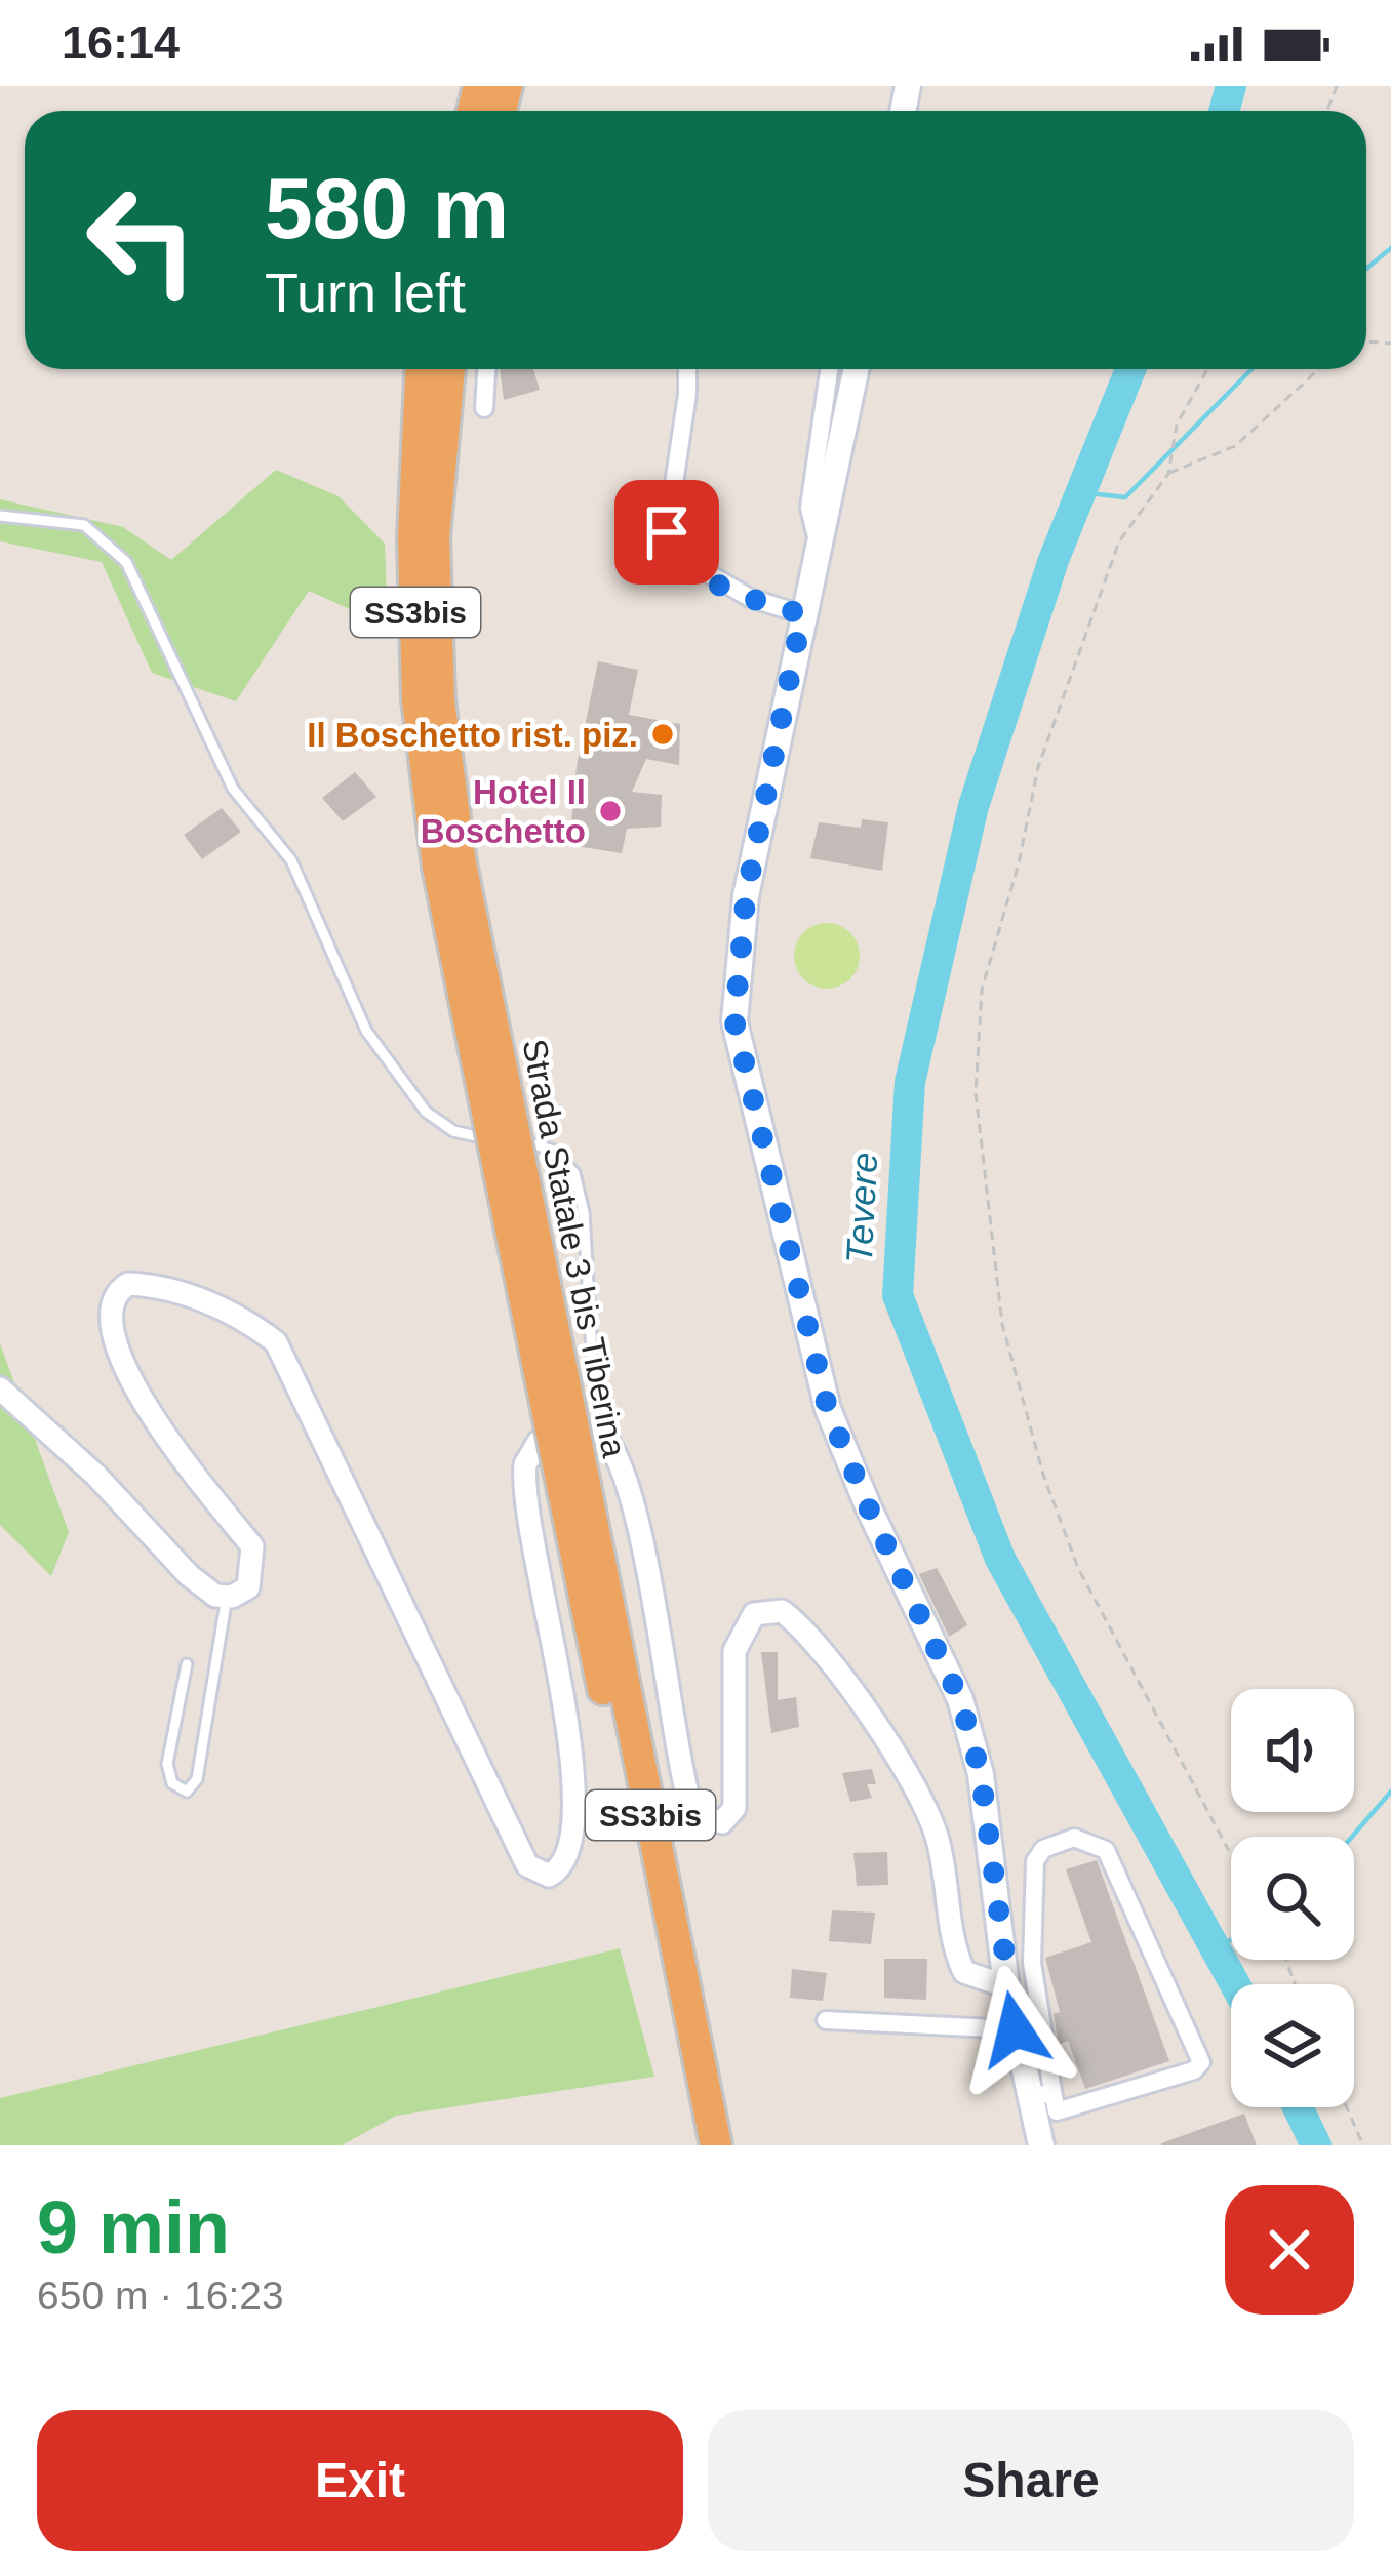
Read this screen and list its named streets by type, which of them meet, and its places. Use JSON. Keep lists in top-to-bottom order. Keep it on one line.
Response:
{"streets":{"highway":["SS3bis","Strada Statale 3 bis Tiberina"]},"water":["Tevere"],"places":["Il Boschetto rist. piz.","Hotel Il Boschetto"],"page":{"status":"16:14","turn":["580 m","Turn left"],"heading":["9 min","650 m · 16:23"],"buttons":["Exit","Share"]}}
